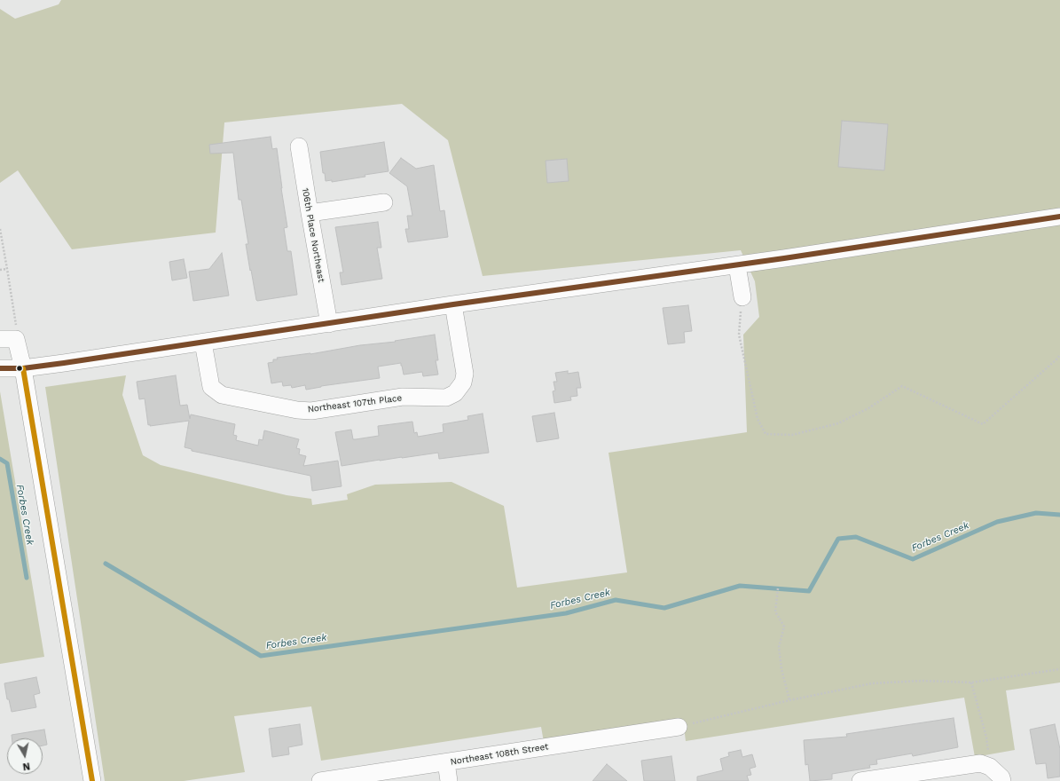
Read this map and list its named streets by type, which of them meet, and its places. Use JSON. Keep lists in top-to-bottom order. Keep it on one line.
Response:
{"streets":{"street":["106th Place Northeast","Northeast 107th Place","Northeast 108th Street"]},"water":["Forbes Creek"],"north":"bottom"}
